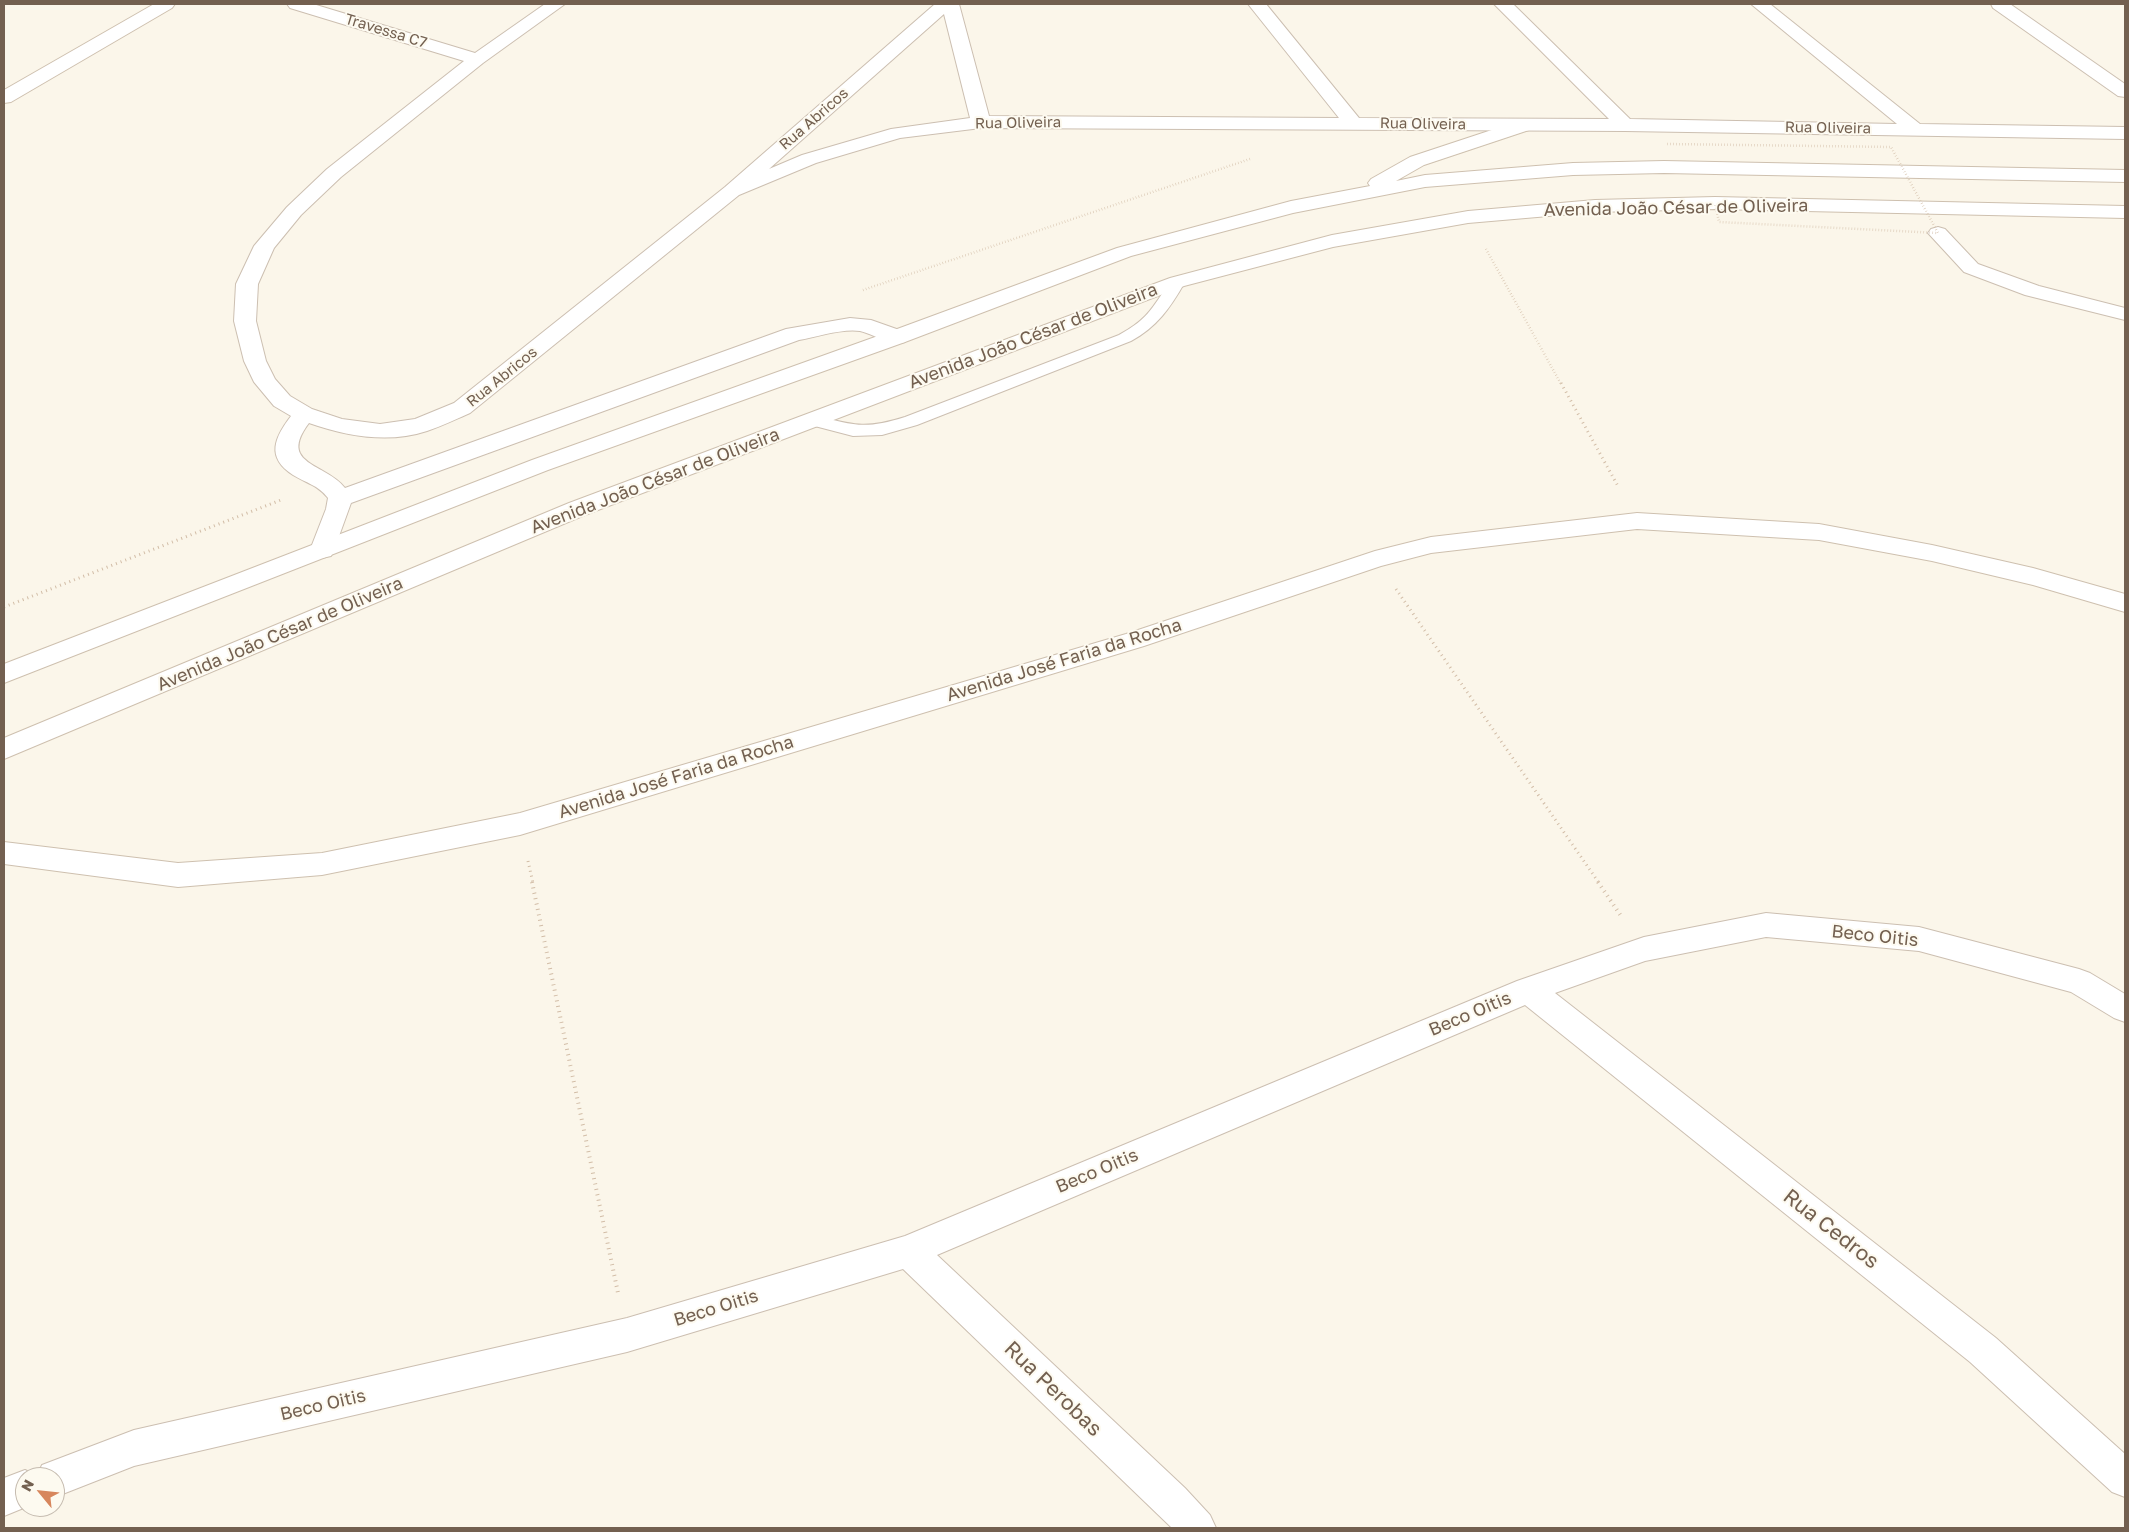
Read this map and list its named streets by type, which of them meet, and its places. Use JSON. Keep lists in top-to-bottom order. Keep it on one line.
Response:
{"streets":{"street":["Travessa C7","Rua Abricos","Rua Oliveira","Avenida João César de Oliveira","Avenida José Faria da Rocha","Beco Oitis","Rua Cedros","Rua Perobas"]},"crossings":[["Travessa C7","Rua Abricos"],["Rua Abricos","Rua Oliveira"],["Beco Oitis","Rua Cedros"],["Beco Oitis","Rua Perobas"]],"north":"top left"}
